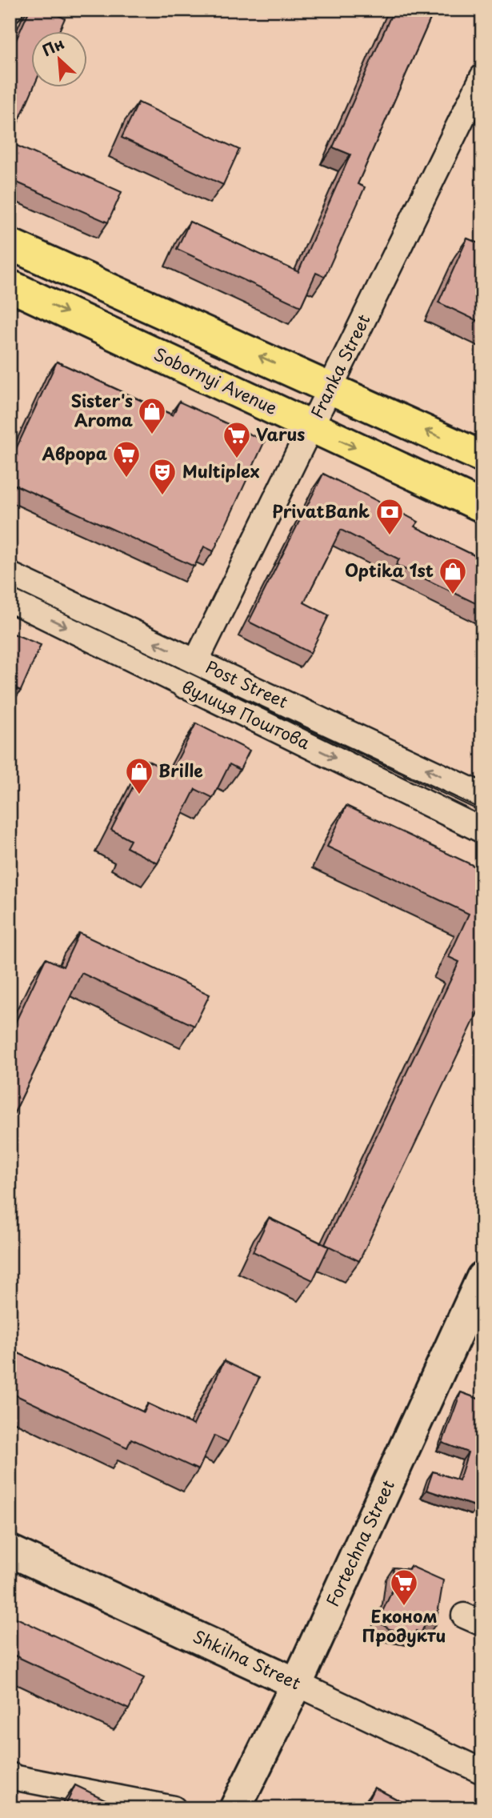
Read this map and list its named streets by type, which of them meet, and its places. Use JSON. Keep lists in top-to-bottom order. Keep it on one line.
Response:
{"streets":{"main road":["Sobornyi Avenue","Fortechna Street","Shkilna Street"],"street":["Franka Street","Post Street","вулиця Поштова"]},"crossings":[["Franka Street","Sobornyi Avenue"],["Franka Street","Post Street"],["Franka Street","вулиця Поштова"],["Fortechna Street","Shkilna Street"]],"one_way":["Post Street","вулиця Поштова"],"places":{"shop":["Sister's Aroma","Оptika 1st","Brille"],"supermarket":["Varus","Аврора","Економ Продукти"],"theatre":["Multiplex"],"bank":["PrivatBank"]},"north":"top left"}
